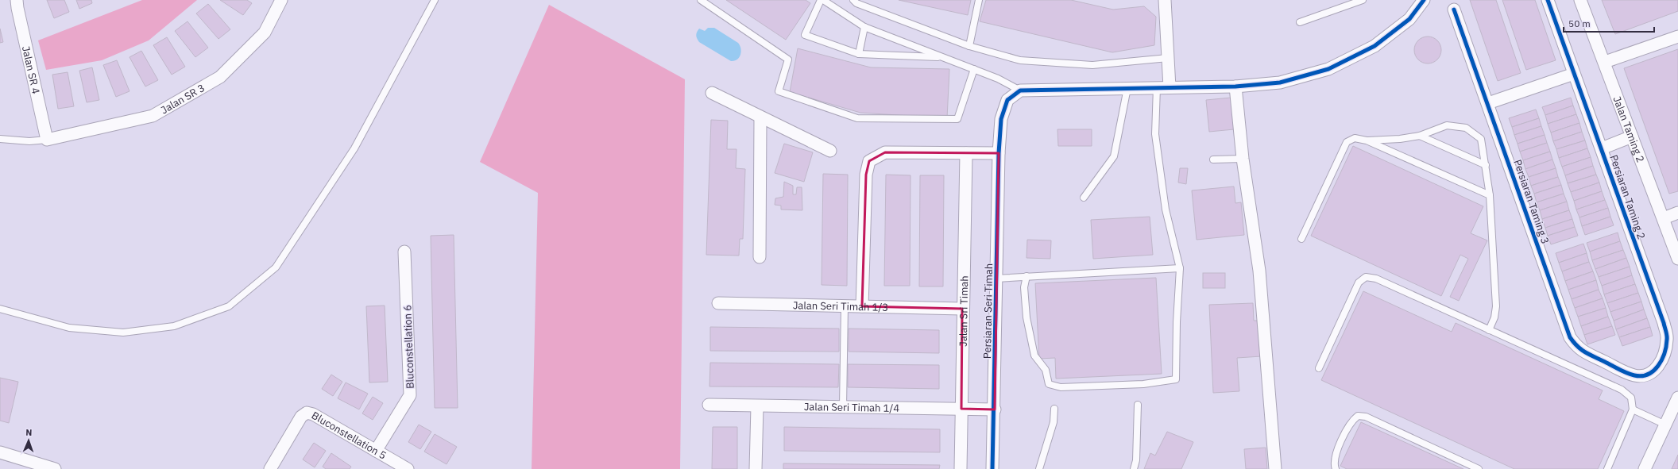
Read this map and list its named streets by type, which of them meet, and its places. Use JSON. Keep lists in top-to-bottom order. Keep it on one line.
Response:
{"streets":{"street":["Jalan SR 4","Jalan SR 3","Jalan Taming 2","Persiaran Taming 2","Persiaran Taming 3","Jalan Seri Timah 1/3","Jalan Sri Timah","Persiaran Seri Timah","Bluconstellation 6","Jalan Seri Timah 1/4","Bluconstellation 5"]},"crossings":[["Jalan SR 4","Jalan SR 3"],["Persiaran Taming 2","Persiaran Taming 3"],["Jalan Seri Timah 1/3","Jalan Sri Timah"],["Jalan Sri Timah","Jalan Seri Timah 1/4"],["Persiaran Seri Timah","Jalan Seri Timah 1/4"],["Bluconstellation 6","Bluconstellation 5"]],"scale_bar":"50 m","north":"top"}
